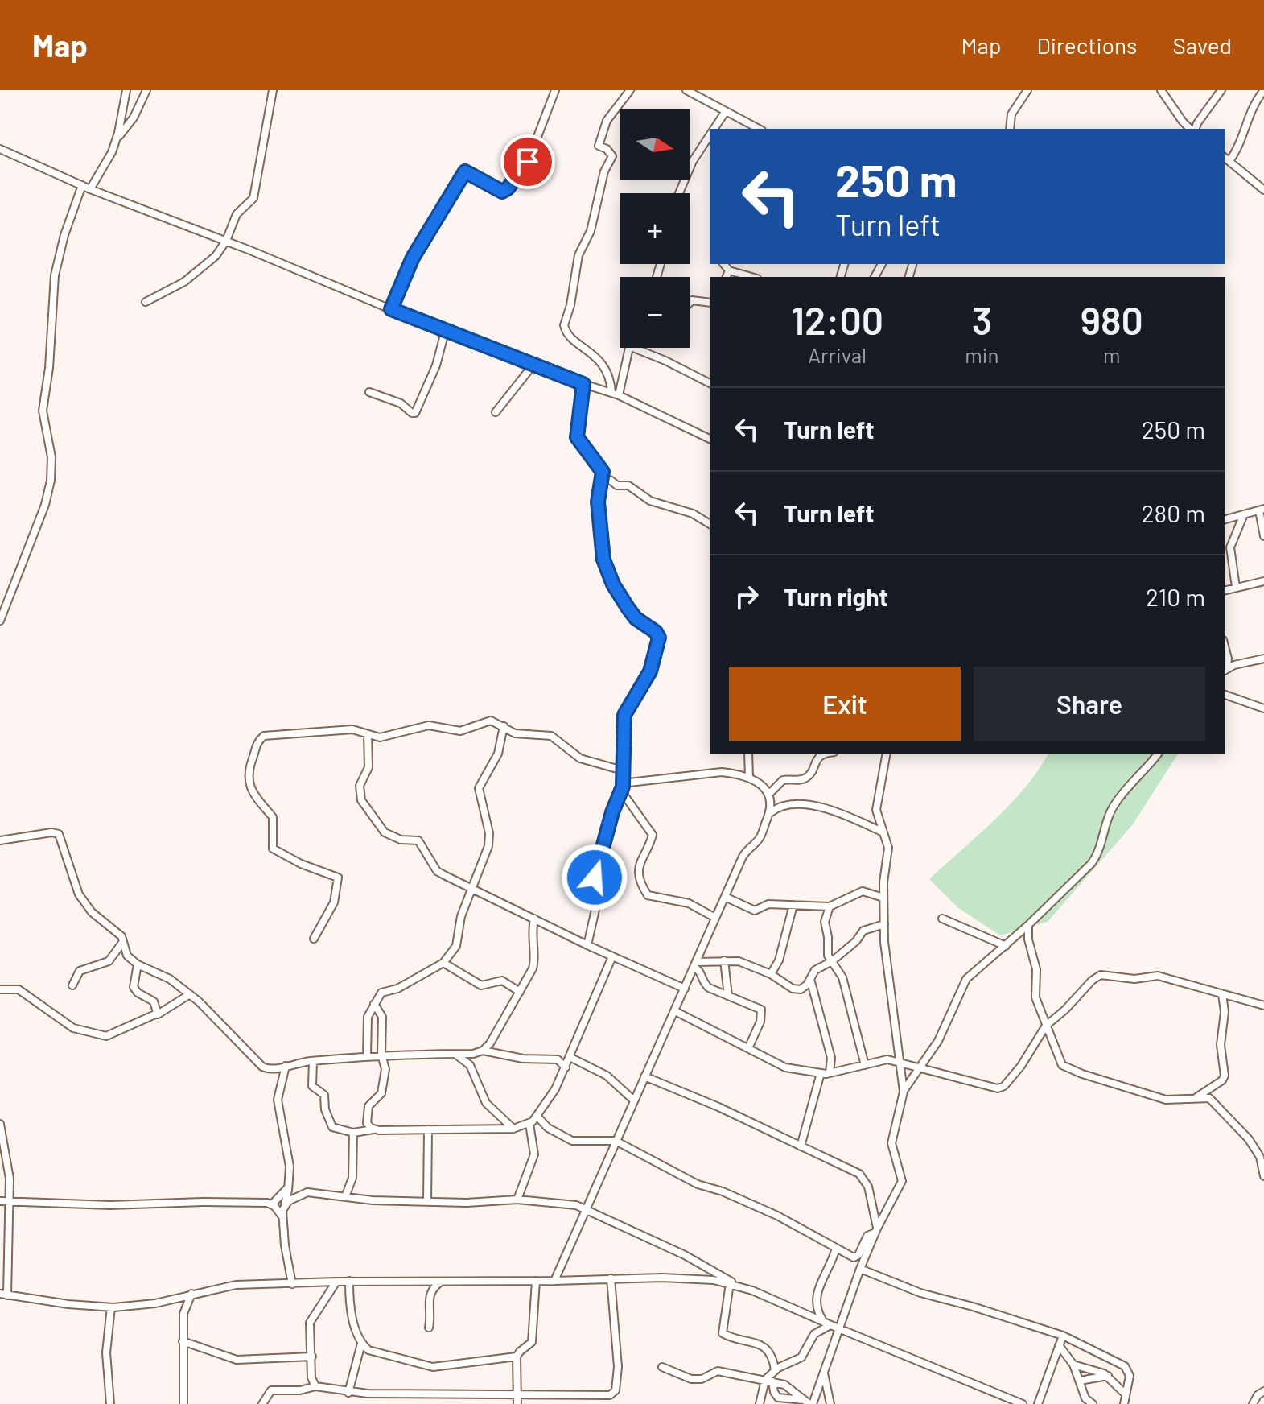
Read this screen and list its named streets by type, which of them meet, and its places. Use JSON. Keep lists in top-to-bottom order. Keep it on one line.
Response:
{"north":"right","page":{"header":"Map","nav":["Map","Directions","Saved"],"map_buttons":["+","−"],"turn":["250 m","Turn left"],"eta":["12:00","Arrival","3","min","980","m"],"list":[{"name":"Turn left","value":"250 m"},{"name":"Turn left","value":"280 m"},{"name":"Turn right","value":"210 m"}],"buttons":["Exit","Share"]}}
